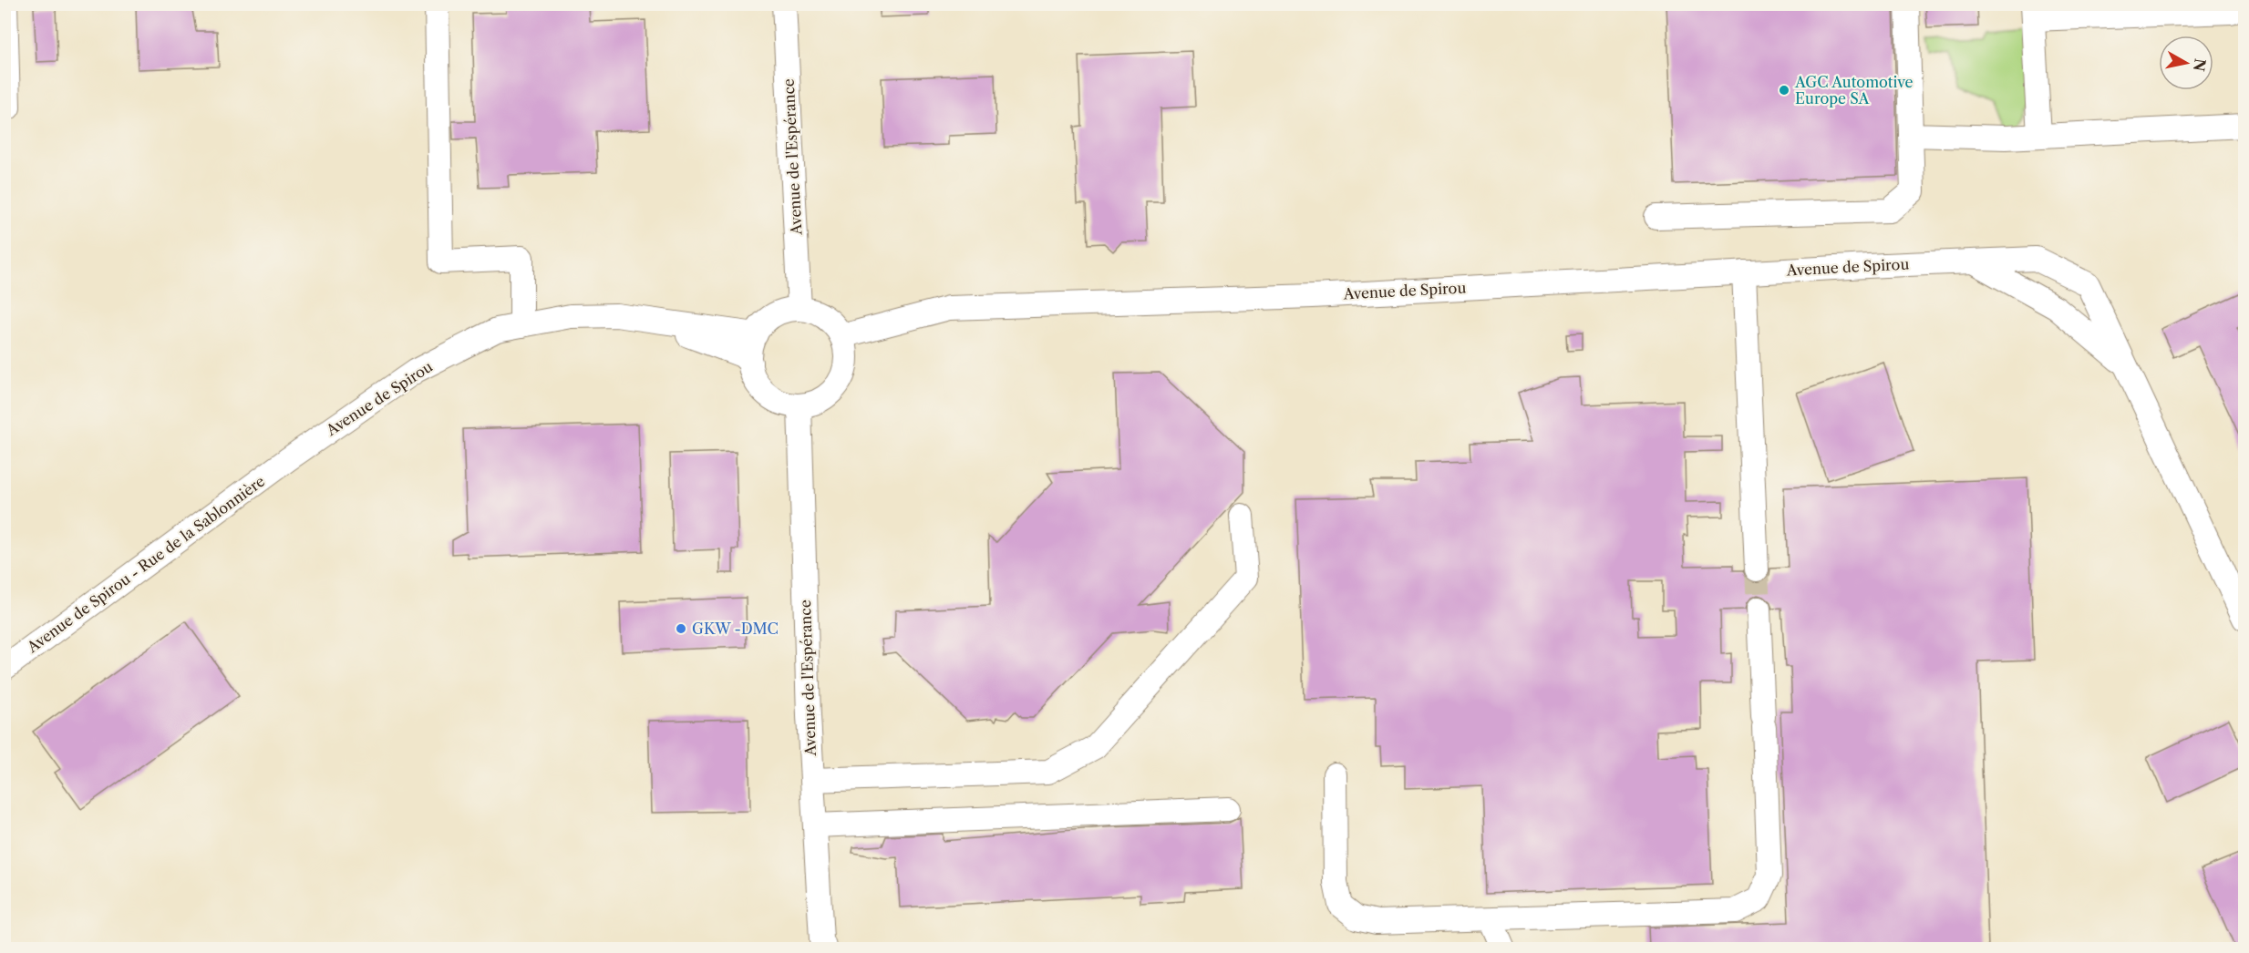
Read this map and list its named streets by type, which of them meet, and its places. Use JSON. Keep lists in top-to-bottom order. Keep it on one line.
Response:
{"streets":{"street":["Avenue de l'Espérance","Avenue de Spirou","Avenue de Spirou - Rue de la Sablonnière"]},"crossings":[["Avenue de l'Espérance","Avenue de Spirou"],["Avenue de Spirou","Avenue de Spirou - Rue de la Sablonnière"]],"places":["AGC Automotive Europe SA","GKW -DMC"],"north":"right"}
